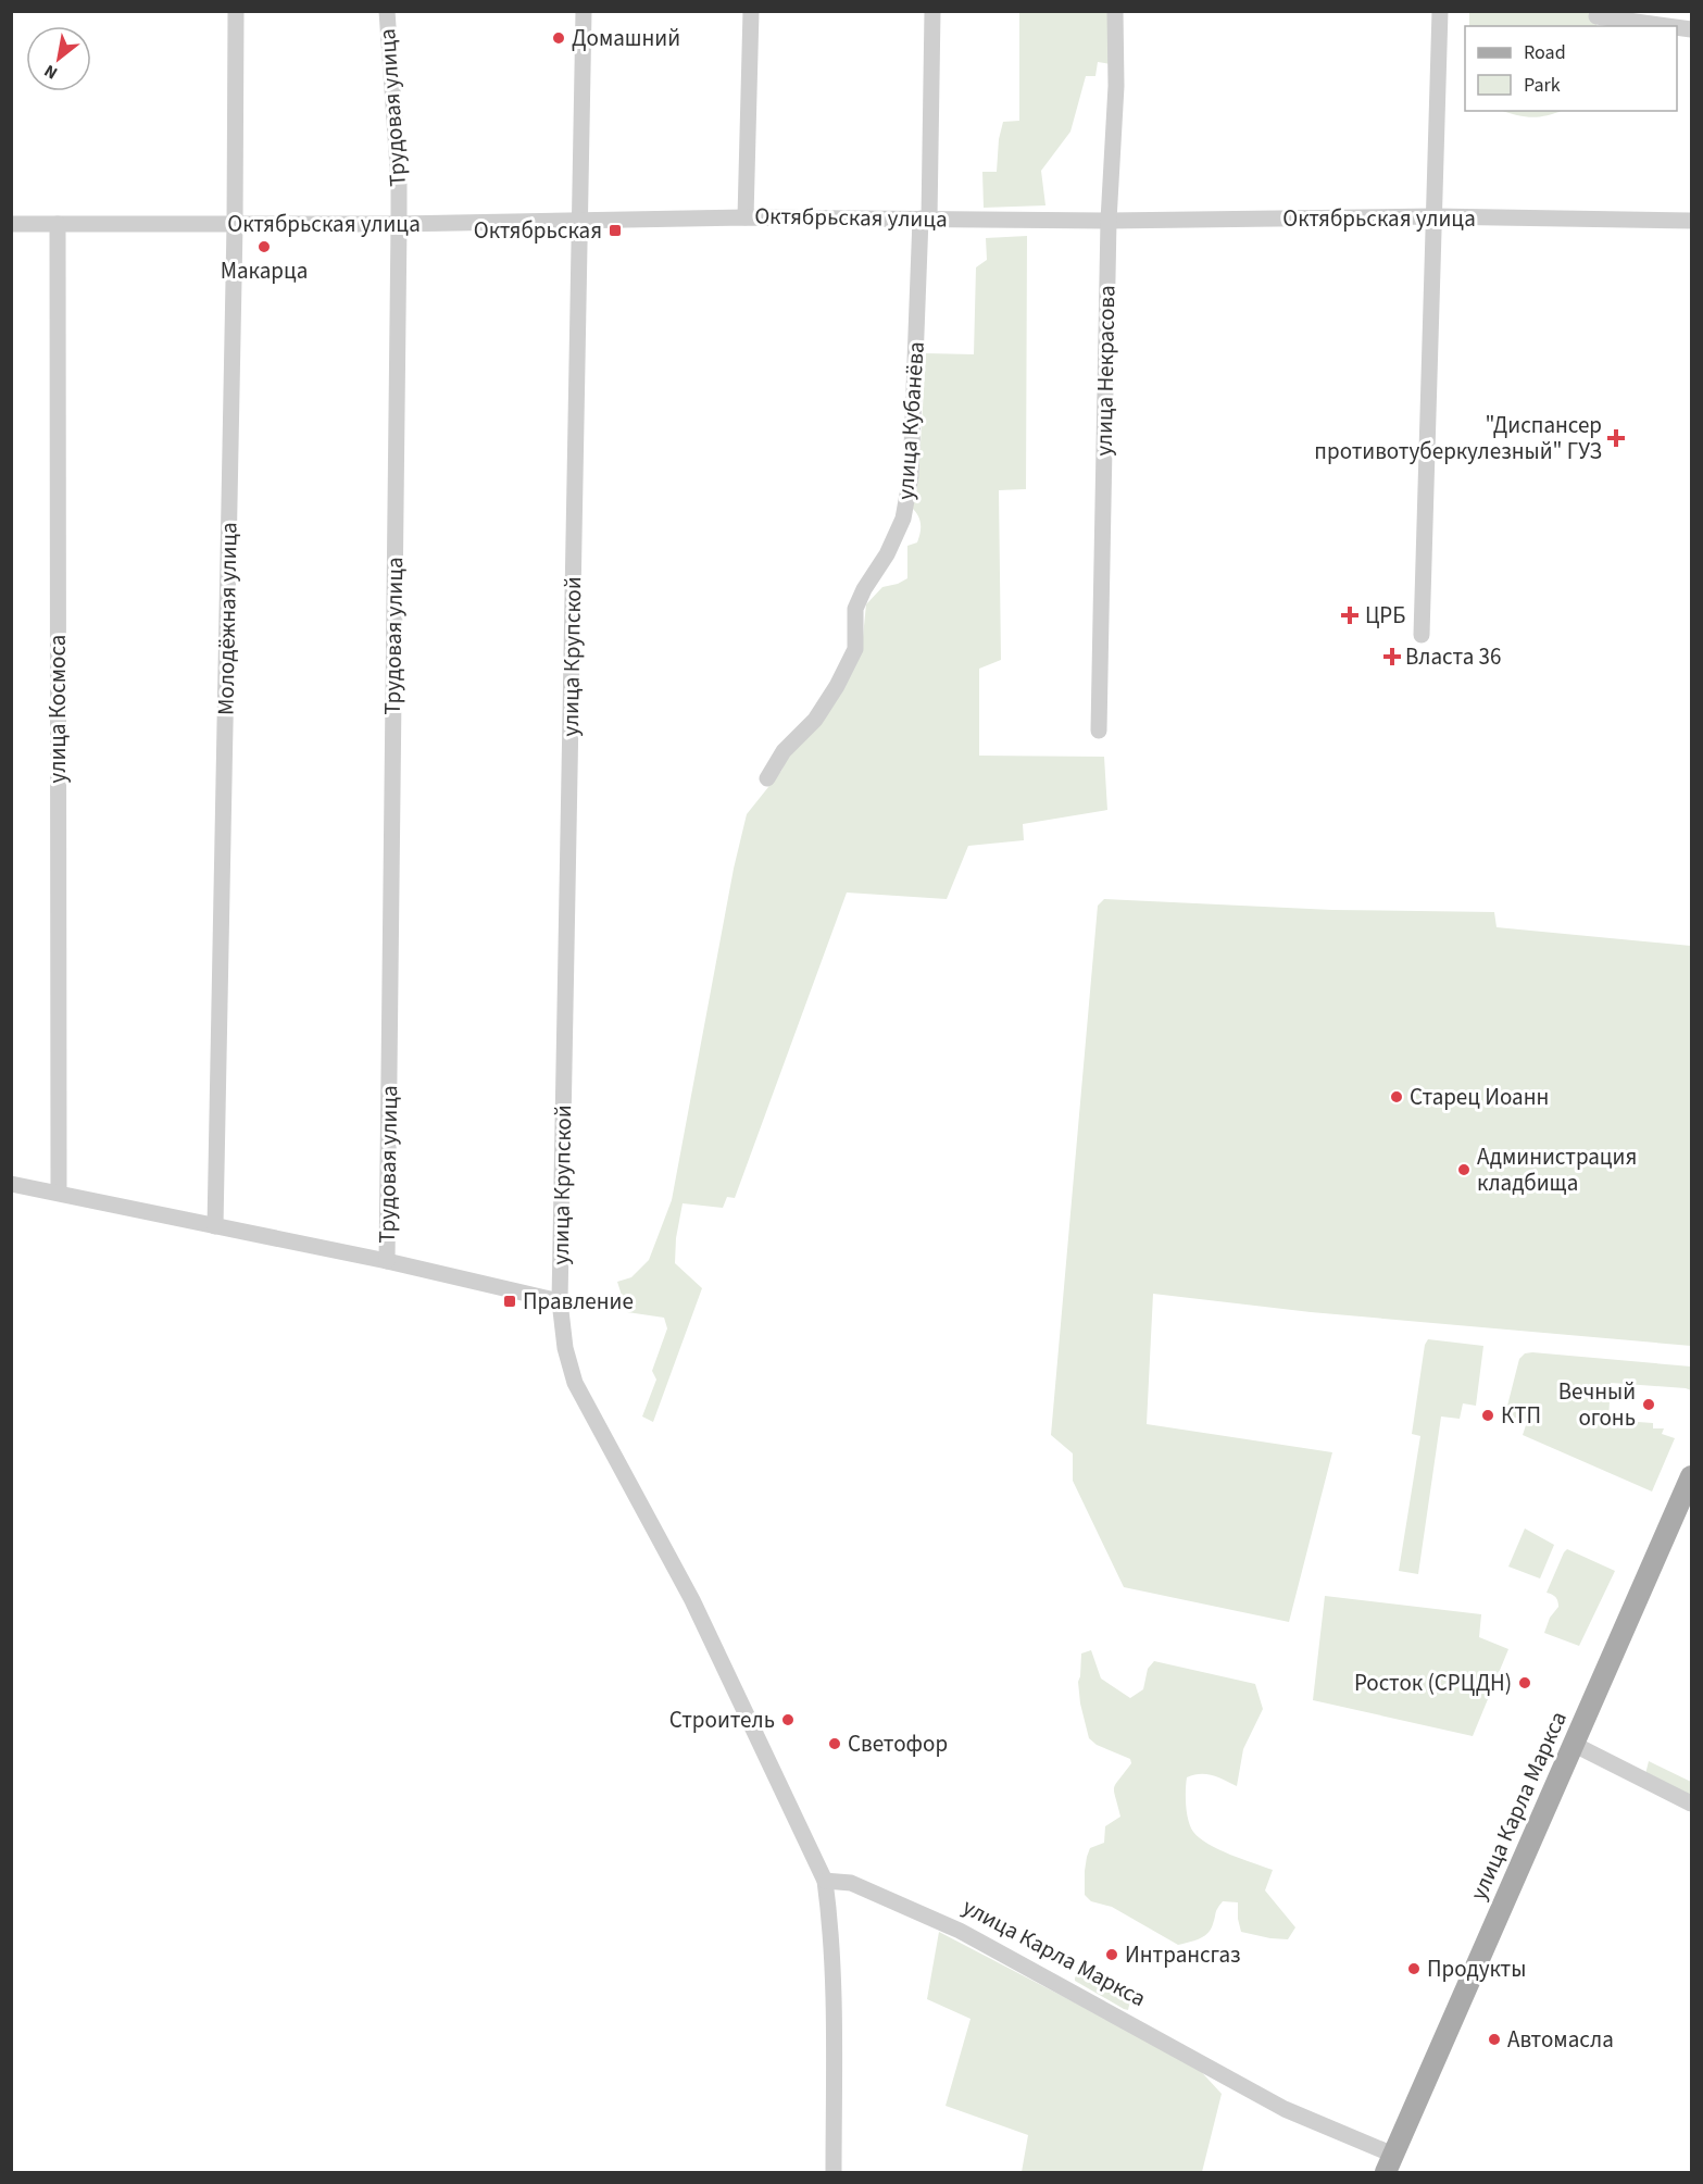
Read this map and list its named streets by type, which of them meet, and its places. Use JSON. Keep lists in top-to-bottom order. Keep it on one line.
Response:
{"streets":{"main road":["улица Карла Маркса"],"street":["Трудовая улица","Октябрьская улица","улица Некрасова","улица Кубанёва","Молодёжная улица","улица Крупской","улица Космоса"]},"crossings":[["Трудовая улица","Октябрьская улица"],["Октябрьская улица","улица Некрасова"],["Октябрьская улица","улица Кубанёва"],["Октябрьская улица","Молодёжная улица"],["Октябрьская улица","улица Крупской"],["Октябрьская улица","улица Космоса"],["улица Крупской","улица Карла Маркса"]],"places":{"other":["Домашний","Макарца","Старец Иоанн","Администрация кладбища","Вечный огонь","КТП","Росток (СРЦДН)","Строитель","Светофор","Интрансгаз","Продукты","Автомасла"],"transit":["Октябрьская","Правление"],"health":["\"Диспансер противотуберкулезный\" ГУЗ","ЦРБ","Власта 36"]},"legend":["Road","Park"],"north":"bottom left"}
